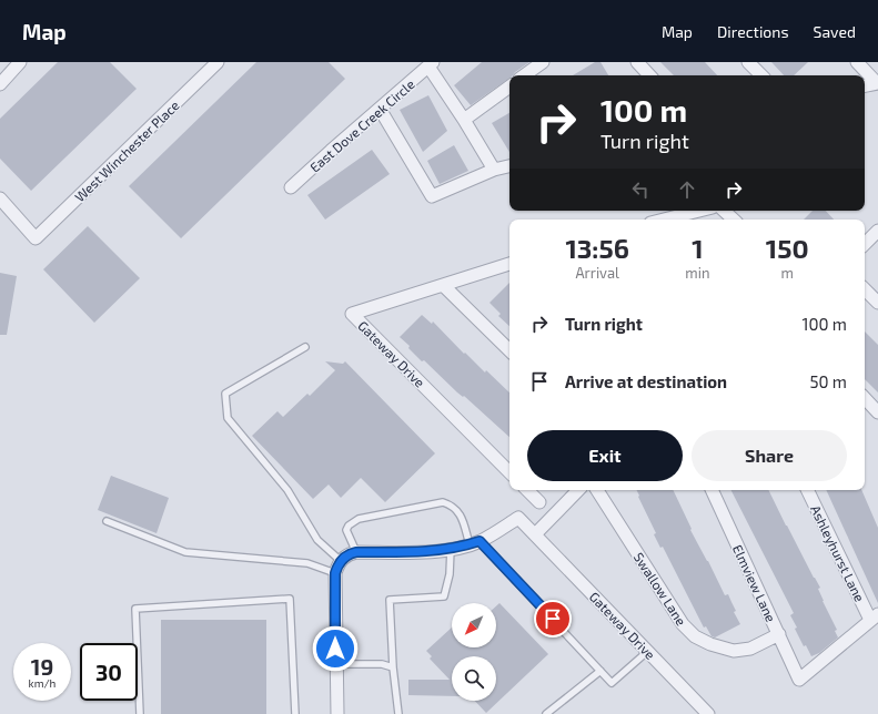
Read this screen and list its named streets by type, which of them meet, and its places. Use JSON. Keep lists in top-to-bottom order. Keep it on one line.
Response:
{"streets":{"street":["East Dove Creek Circle","West Winchester Place","Gateway Drive","Ashleyhurst Lane","Elmview Lane","Swallow Lane"]},"crossings":[["Ashleyhurst Lane","Elmview Lane"],["Elmview Lane","Swallow Lane"]],"north":"bottom left","page":{"header":"Map","nav":["Map","Directions","Saved"],"turn":["100 m","Turn right"],"eta":["13:56","Arrival","1","min","150","m"],"list":[{"name":"Turn right","value":"100 m"},{"name":"Arrive at destination","value":"50 m"}],"buttons":["Exit","Share"],"speed":"19 km/h","limit":"30"}}
